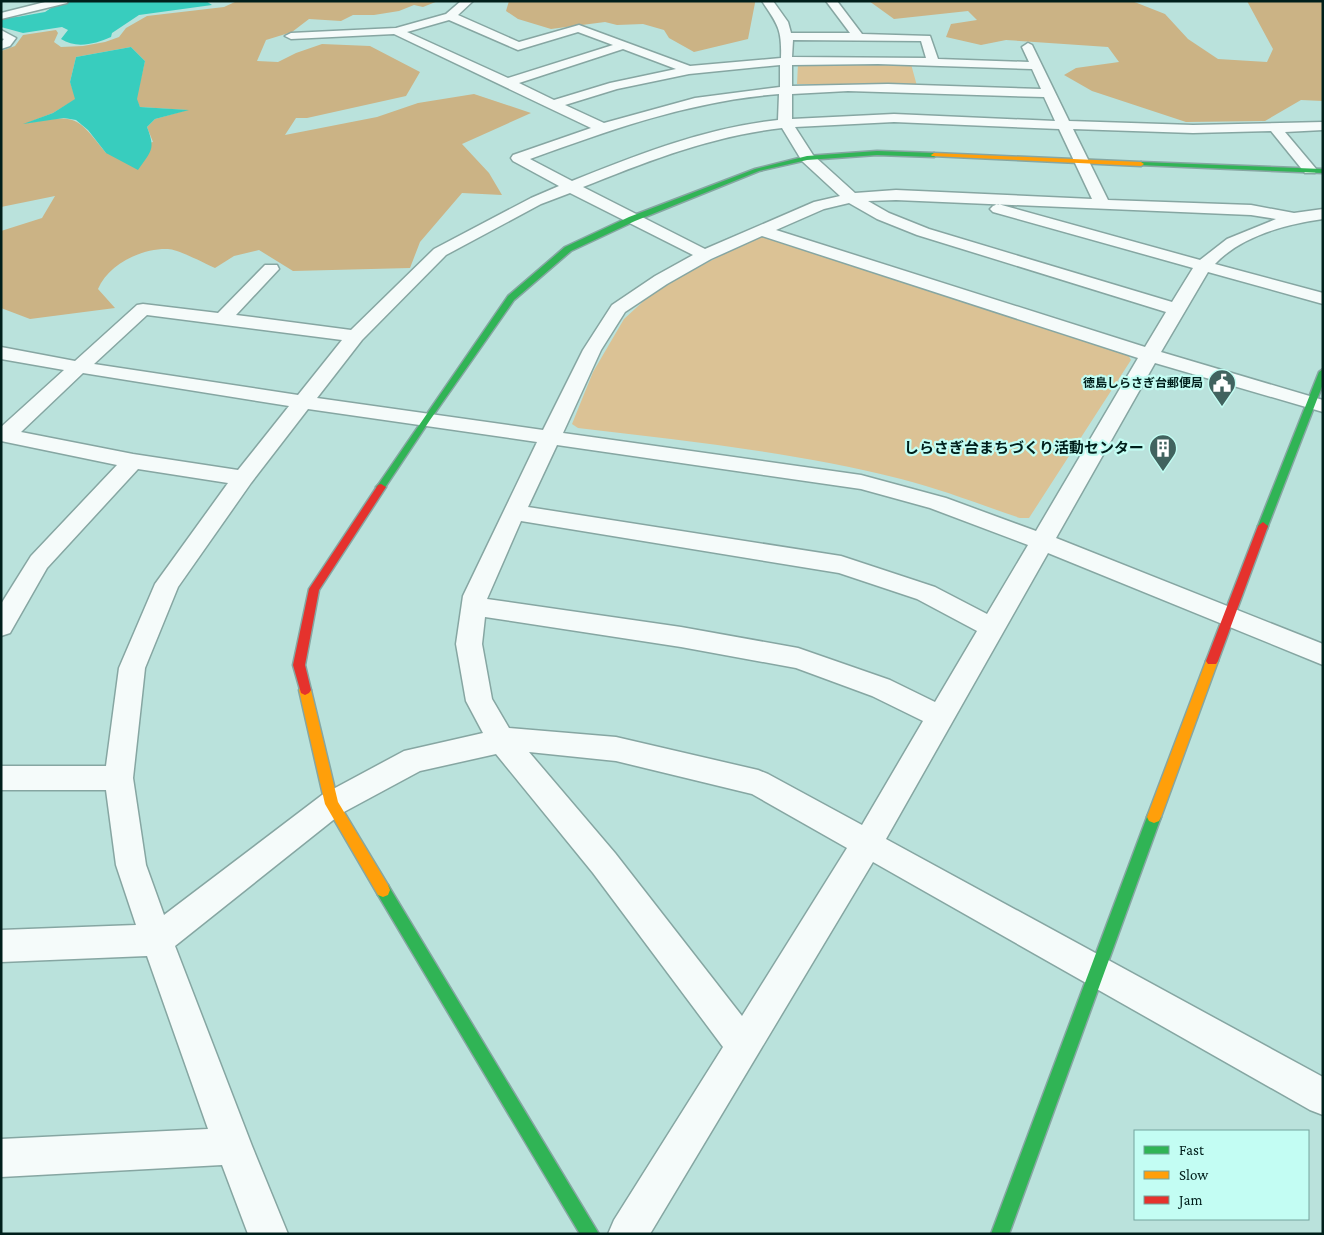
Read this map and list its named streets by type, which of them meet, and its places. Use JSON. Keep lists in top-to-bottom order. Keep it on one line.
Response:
{"places":{"public building":["徳島しらさぎ台郵便局"],"building":["しらさぎ台まちづくり活動センター"]},"legend":["Fast","Slow","Jam"]}
